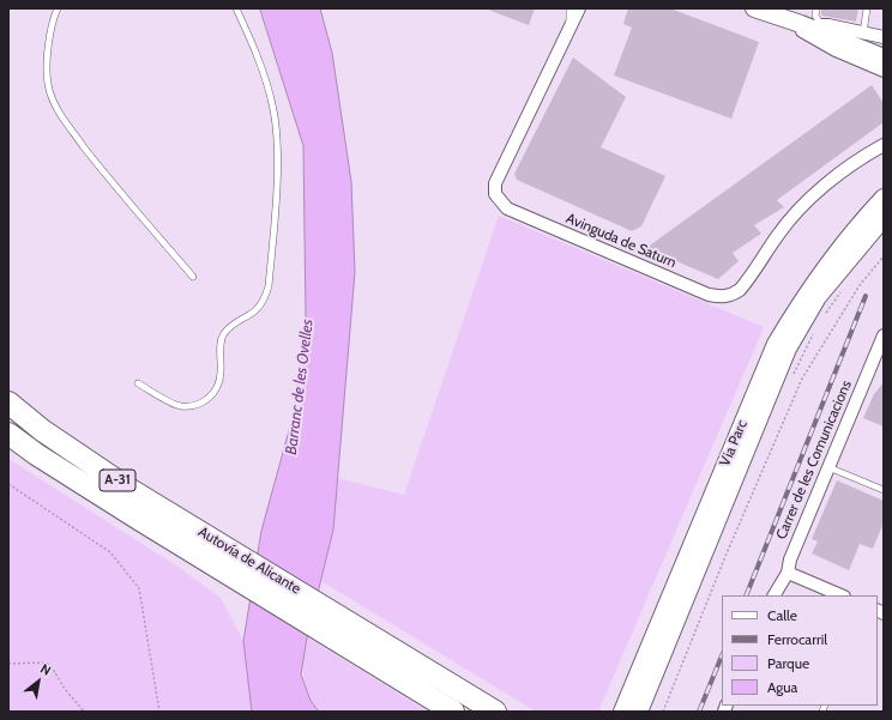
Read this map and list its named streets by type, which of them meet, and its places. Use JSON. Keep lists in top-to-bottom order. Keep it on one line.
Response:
{"streets":{"highway":["A-31","Autovía de Alicante"],"main road":["Via Parc"],"street":["Avinguda de Saturn","Carrer de les Comunicacions"]},"water":["Barranc de les Ovelles"],"legend":["Calle","Ferrocarril","Parque","Agua"],"north":"top right"}
